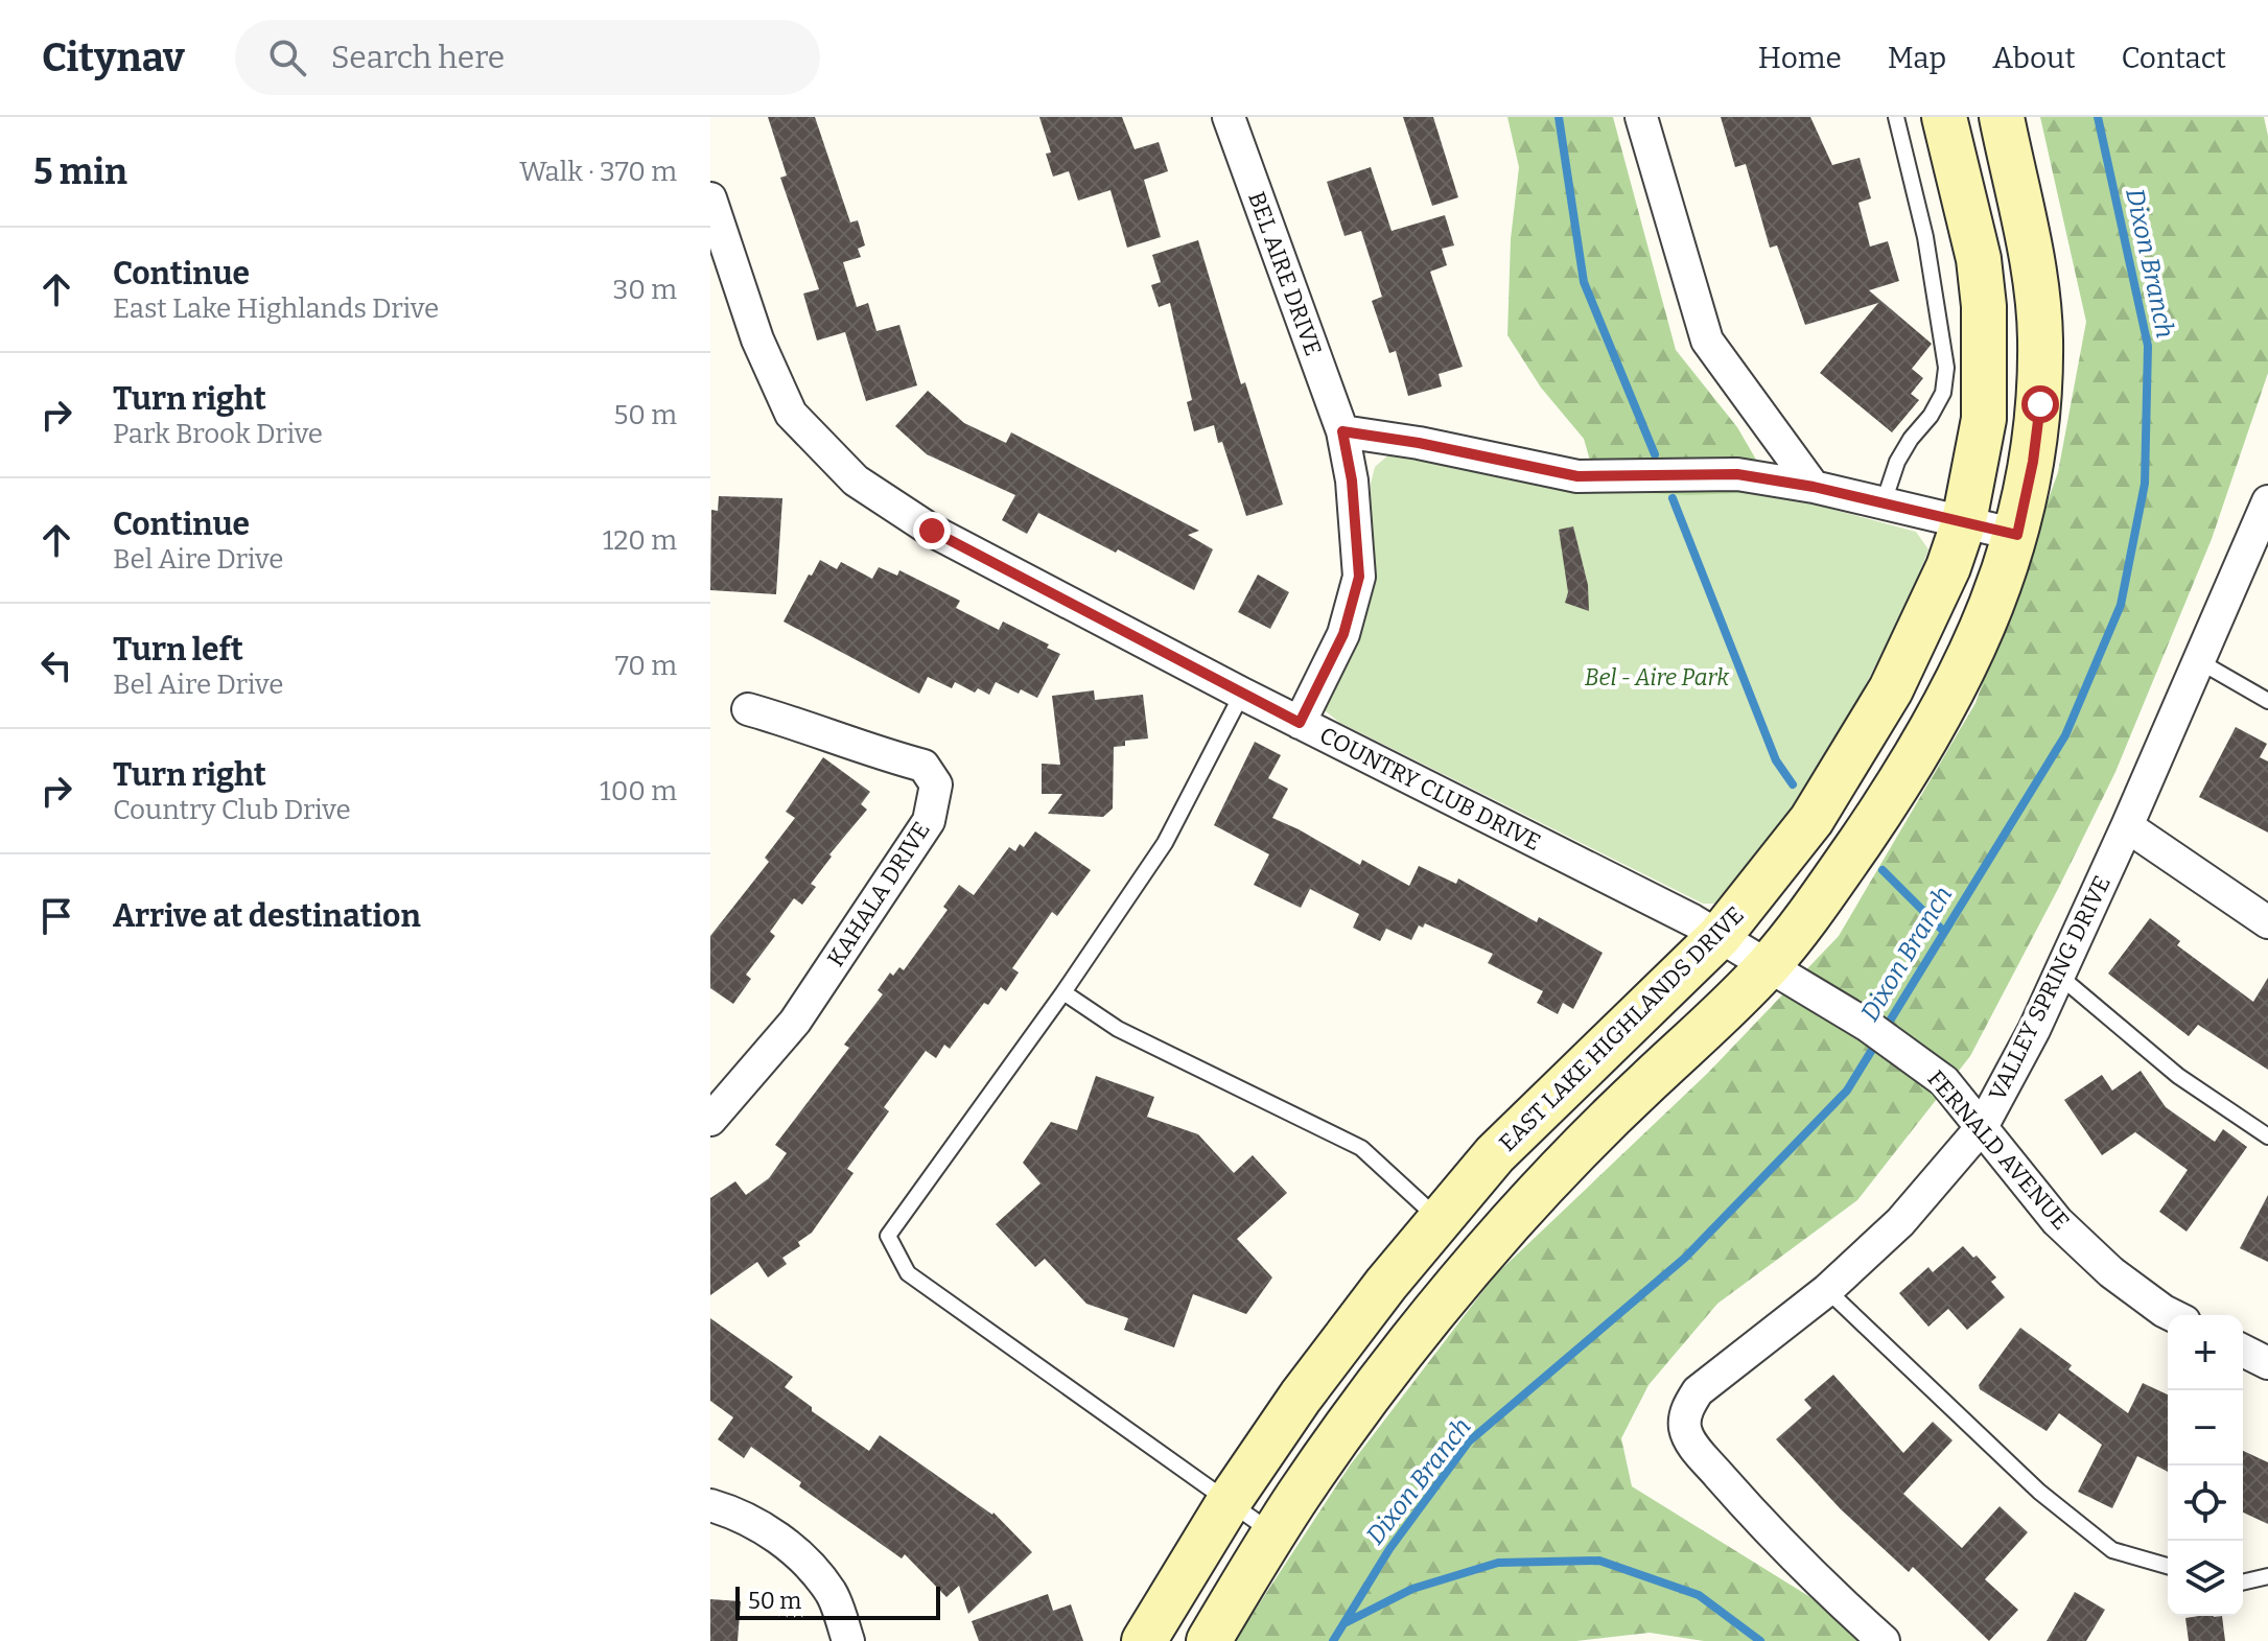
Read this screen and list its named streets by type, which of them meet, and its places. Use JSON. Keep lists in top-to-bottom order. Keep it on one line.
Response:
{"streets":{"main road":["EAST LAKE HIGHLANDS DRIVE"],"street":["BEL AIRE DRIVE","COUNTRY CLUB DRIVE","KAHALA DRIVE","VALLEY SPRING DRIVE","FERNALD AVENUE"]},"crossings":[["BEL AIRE DRIVE","COUNTRY CLUB DRIVE"],["COUNTRY CLUB DRIVE","EAST LAKE HIGHLANDS DRIVE"],["COUNTRY CLUB DRIVE","FERNALD AVENUE"],["VALLEY SPRING DRIVE","FERNALD AVENUE"],["EAST LAKE HIGHLANDS DRIVE","FERNALD AVENUE"]],"water":["Dixon Branch"],"parks":["Bel - Aire Park"],"scale_bar":"50 m","page":{"header":"Citynav","search":"Search here","nav":["Home","Map","About","Contact"],"heading":["5 min","Walk · 370 m"],"list":[["Continue","East Lake Highlands Drive","30 m"],["Turn right","Park Brook Drive","50 m"],["Continue","Bel Aire Drive","120 m"],["Turn left","Bel Aire Drive","70 m"],["Turn right","Country Club Drive","100 m"],"Arrive at destination"],"map_buttons":["+","−"],"scale":"50 m"}}
